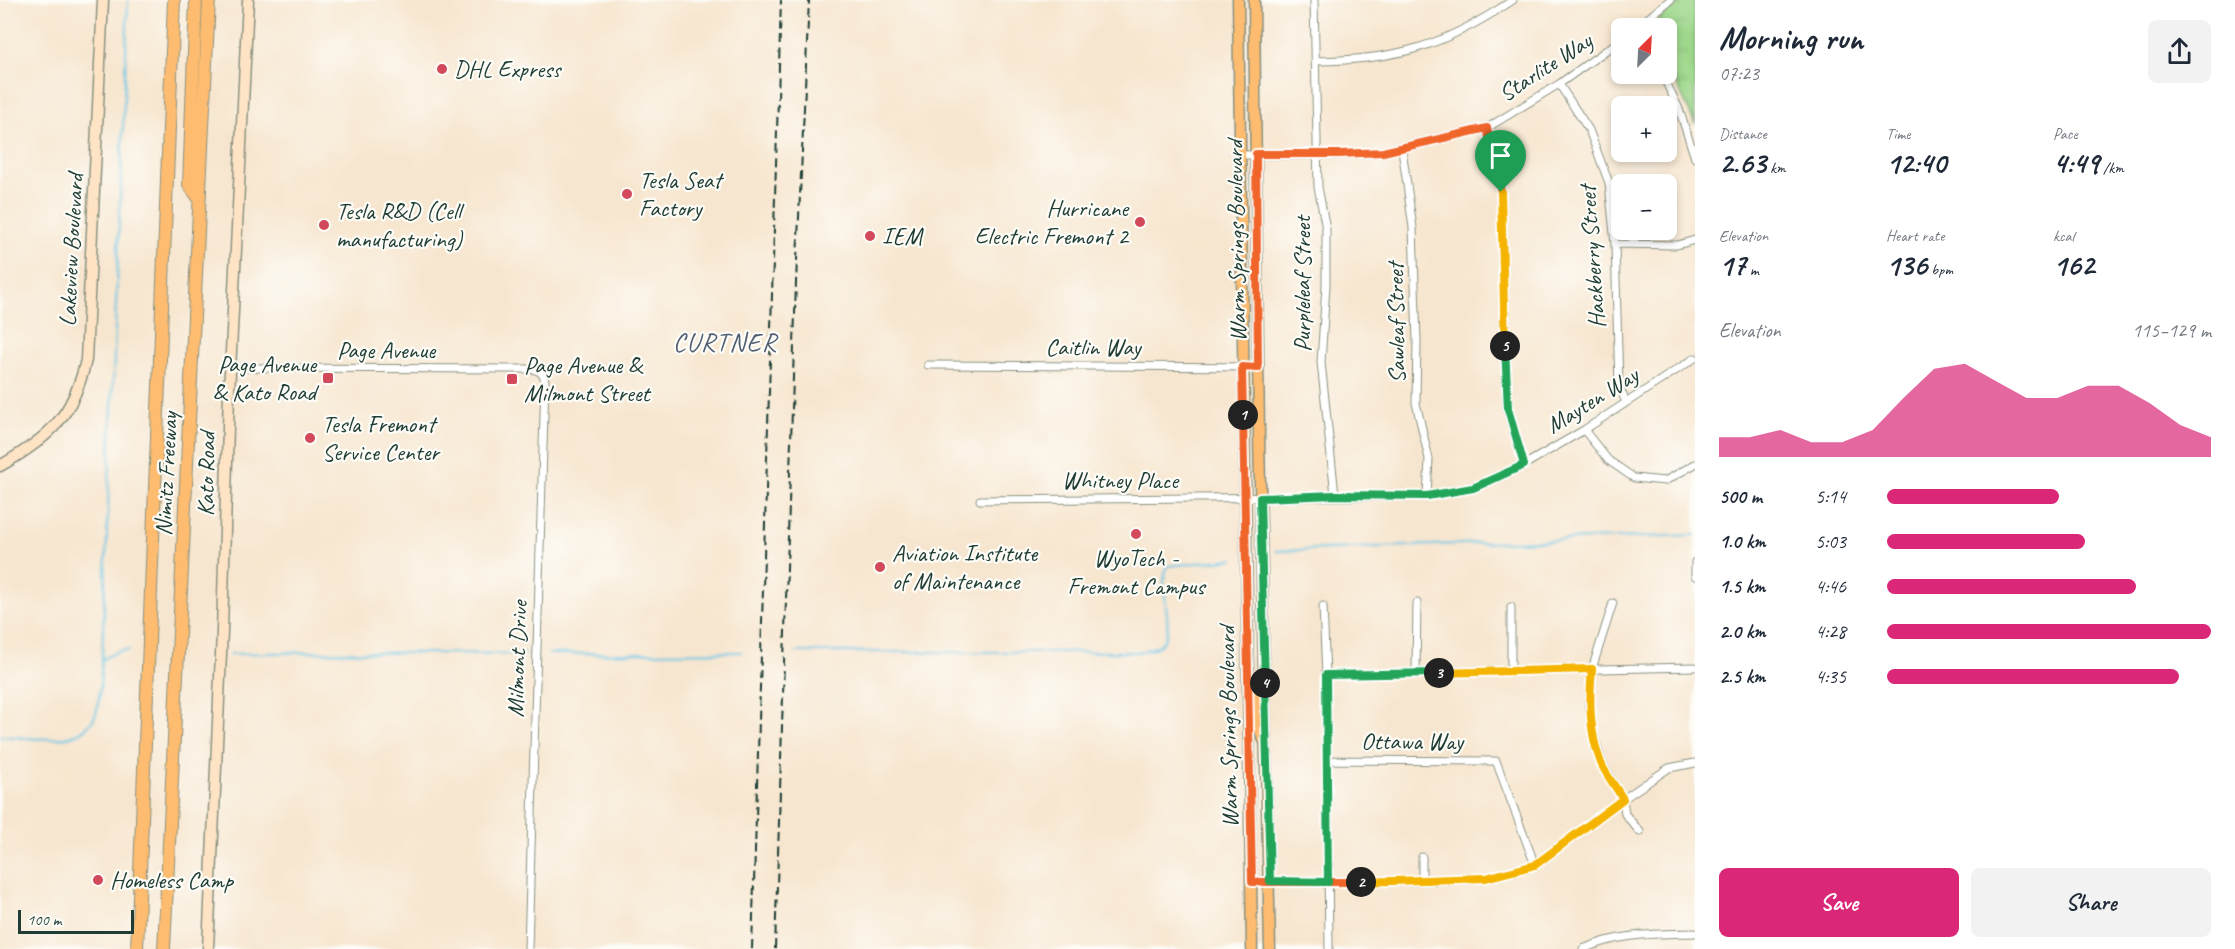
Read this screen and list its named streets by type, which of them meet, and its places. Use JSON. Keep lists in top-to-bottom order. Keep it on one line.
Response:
{"streets":{"highway":["Nimitz Freeway"],"main road":["Warm Springs Boulevard"],"street":["Starlite Way","Lakeview Boulevard","Hackberry Street","Purpleleaf Street","Sawleaf Street","Caitlin Way","Page Avenue","Mayten Way","Kato Road","Whitney Place","Milmont Drive","Ottawa Way"]},"crossings":[["Starlite Way","Warm Springs Boulevard"],["Starlite Way","Hackberry Street"],["Starlite Way","Purpleleaf Street"],["Starlite Way","Sawleaf Street"],["Warm Springs Boulevard","Caitlin Way"],["Warm Springs Boulevard","Mayten Way"],["Warm Springs Boulevard","Whitney Place"],["Hackberry Street","Mayten Way"],["Purpleleaf Street","Mayten Way"],["Sawleaf Street","Mayten Way"],["Page Avenue","Kato Road"],["Page Avenue","Milmont Drive"],["Mayten Way","Whitney Place"]],"districts":["CURTNER"],"places":{"other":["DHL Express","Tesla Seat Factory","Hurricane Electric Fremont 2","Tesla R&D (Cell manufacturing)","IEM","Tesla Fremont Service Center","WyoTech - Fremont Campus","Aviation Institute of Maintenance","Homeless Camp"],"transit":["Page Avenue & Kato Road","Page Avenue & Milmont Street"]},"scale_bar":"100 m","north":"top right","page":{"heading":["Morning run","07:23"],"map_buttons":["+","−"],"stats":[["Distance","2.63 km"],["Time","12:40"],["Pace","4:49 /km"],["Elevation","17 m"],["Heart rate","136 bpm"],["kcal","162"]],"chart":["Elevation","115–129 m"],"pins":["5","1","3","4","2"],"list":[{"name":"500 m","note":"5:14"},{"name":"1.0 km","note":"5:03"},{"name":"1.5 km","note":"4:46"},{"name":"2.0 km","note":"4:28"},{"name":"2.5 km","note":"4:35"}],"buttons":["Save","Share"],"scale":"100 m"}}
